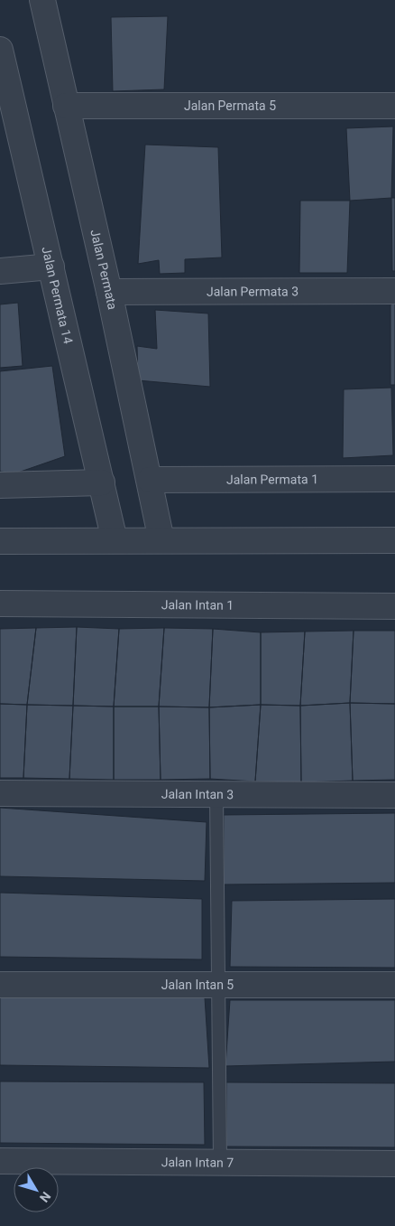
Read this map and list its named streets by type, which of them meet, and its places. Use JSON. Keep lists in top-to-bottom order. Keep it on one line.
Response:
{"streets":{"street":["Jalan Permata 5","Jalan Permata","Jalan Permata 3","Jalan Permata 14","Jalan Permata 1","Jalan Intan 1","Jalan Intan 3","Jalan Intan 5","Jalan Intan 7"]},"crossings":[["Jalan Permata 5","Jalan Permata"],["Jalan Permata","Jalan Permata 3"],["Jalan Permata","Jalan Permata 1"]],"north":"bottom right"}
